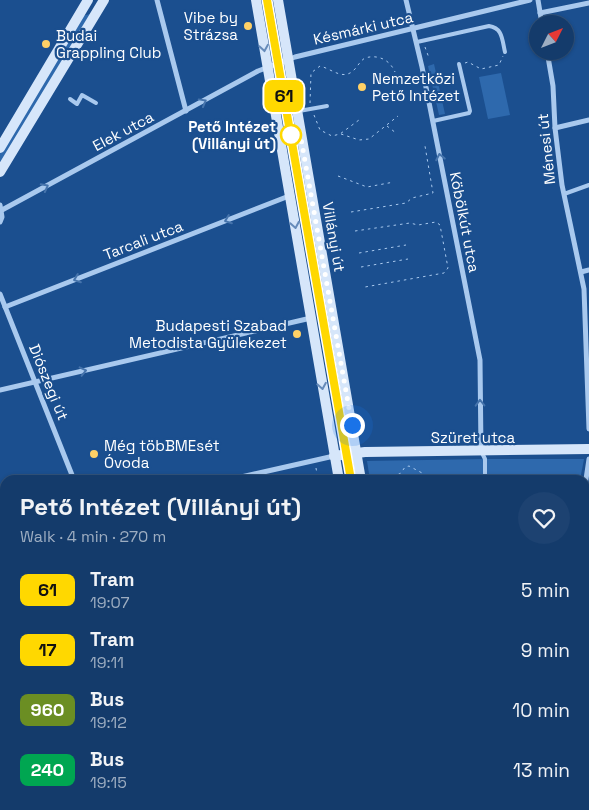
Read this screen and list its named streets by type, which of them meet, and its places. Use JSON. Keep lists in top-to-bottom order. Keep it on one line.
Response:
{"streets":{"street":["Késmárki utca","Elek utca","Ménesi út","Köbölkút utca","Villányi út","Tarcali utca","Diószegi út","Szüret utca"]},"crossings":[["Késmárki utca","Elek utca"],["Késmárki utca","Köbölkút utca"],["Késmárki utca","Villányi út"],["Köbölkút utca","Szüret utca"],["Villányi út","Szüret utca"],["Tarcali utca","Diószegi út"]],"one_way":["Elek utca","Köbölkút utca","Tarcali utca"],"places":["Vibe by Strázsa","Budai Grappling Club","Nemzetközi Pető Intézet","Pető Intézet (Villányi út)","Budapesti Szabad Metodista Gyülekezet","Még töbBMEsét Óvoda"],"lines":["tram line 61"],"north":"top right","page":{"on_map":"61","heading":["Pető Intézet (Villányi út)","Walk · 4 min · 270 m"],"list":[{"mark":"61","name":"Tram","note":"19:07","value":"5 min"},{"mark":"17","name":"Tram","note":"19:11","value":"9 min"},{"mark":"960","name":"Bus","note":"19:12","value":"10 min"},{"mark":"240","name":"Bus","note":"19:15","value":"13 min"}]}}
